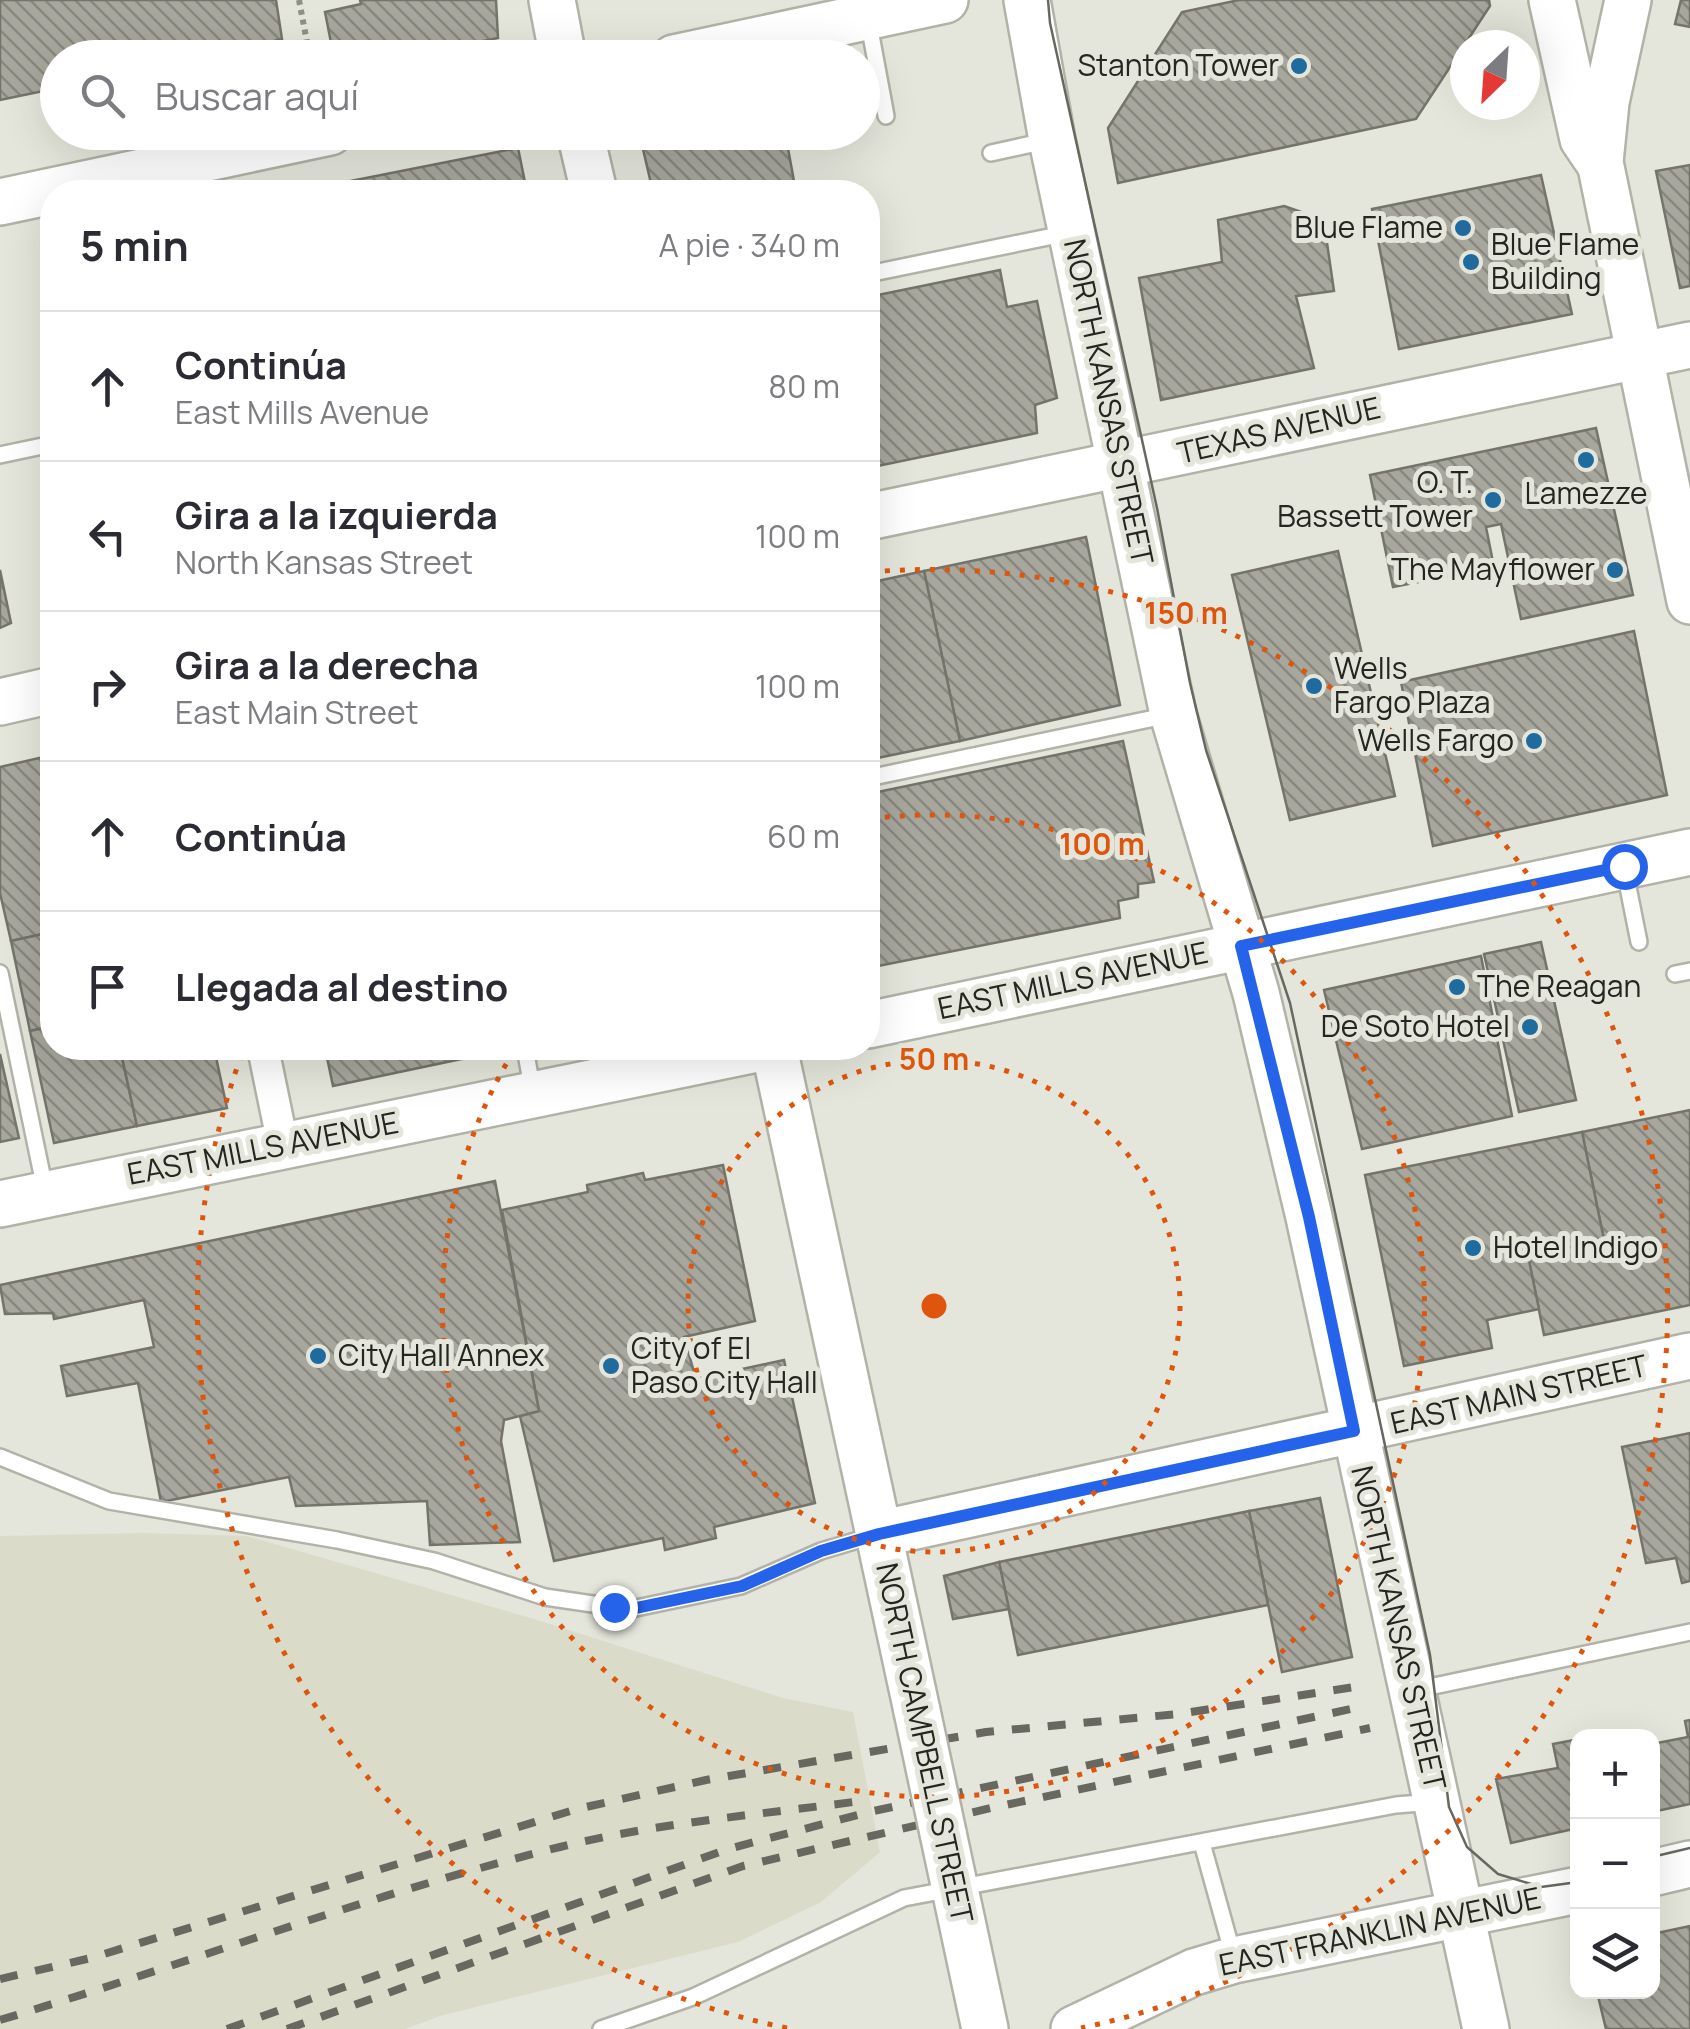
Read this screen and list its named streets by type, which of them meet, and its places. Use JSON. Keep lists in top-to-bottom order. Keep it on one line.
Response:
{"streets":{"street":["NORTH KANSAS STREET","TEXAS AVENUE","EAST MILLS AVENUE","EAST MAIN STREET","NORTH CAMPBELL STREET","EAST FRANKLIN AVENUE"]},"crossings":[["NORTH KANSAS STREET","TEXAS AVENUE"],["NORTH KANSAS STREET","EAST MILLS AVENUE"],["NORTH KANSAS STREET","EAST MAIN STREET"],["NORTH KANSAS STREET","EAST FRANKLIN AVENUE"],["EAST MAIN STREET","NORTH CAMPBELL STREET"]],"places":["Stanton Tower","Blue Flame","Blue Flame Building","Lamezze","O. T. Bassett Tower","The Mayflower","Wells Fargo Plaza","Wells Fargo","The Reagan","De Soto Hotel","Hotel Indigo","City Hall Annex","City of El Paso City Hall"],"north":"bottom left","page":{"search":"Buscar aquí","heading":["5 min","A pie · 340 m"],"list":[["Continúa","East Mills Avenue","80 m"],["Gira a la izquierda","North Kansas Street","100 m"],["Gira a la derecha","East Main Street","100 m"],["Continúa","60 m"],"Llegada al destino"],"map_buttons":["+","−"]},"rings":["150 m","100 m","50 m"]}
